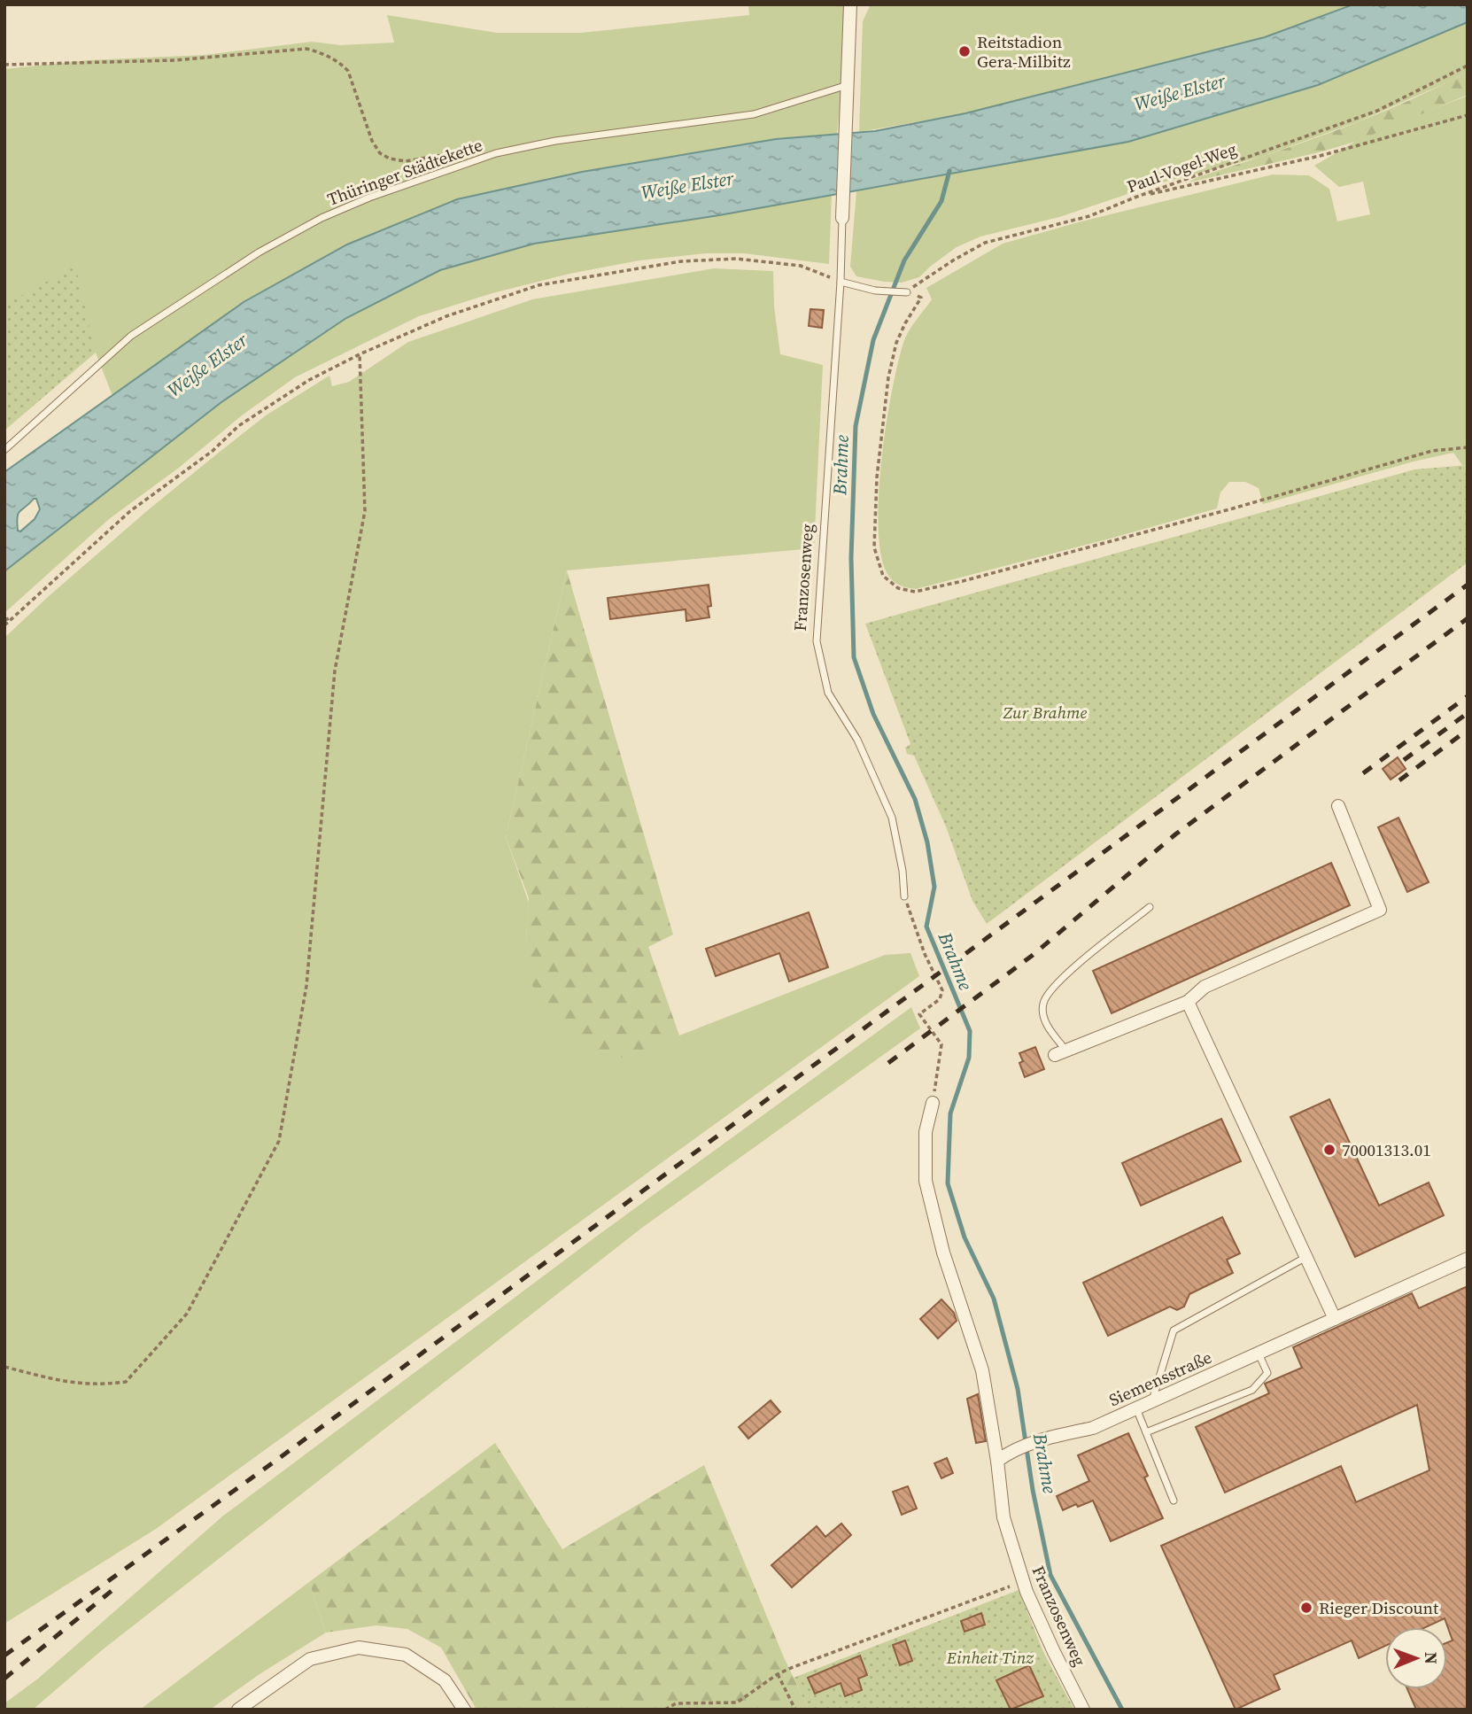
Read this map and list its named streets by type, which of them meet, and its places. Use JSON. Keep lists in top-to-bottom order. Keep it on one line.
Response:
{"streets":{"street":["Franzosenweg","Siemensstraße"],"lane":["Thüringer Städtekette"],"path":["Paul-Vogel-Weg"]},"crossings":[["Franzosenweg","Siemensstraße"]],"water":["Weiße Elster","Brahme"],"parks":["Zur Brahme","Einheit Tinz"],"places":["Reitstadion Gera-Milbitz","70001313.01","Rieger Discount"],"north":"right"}
